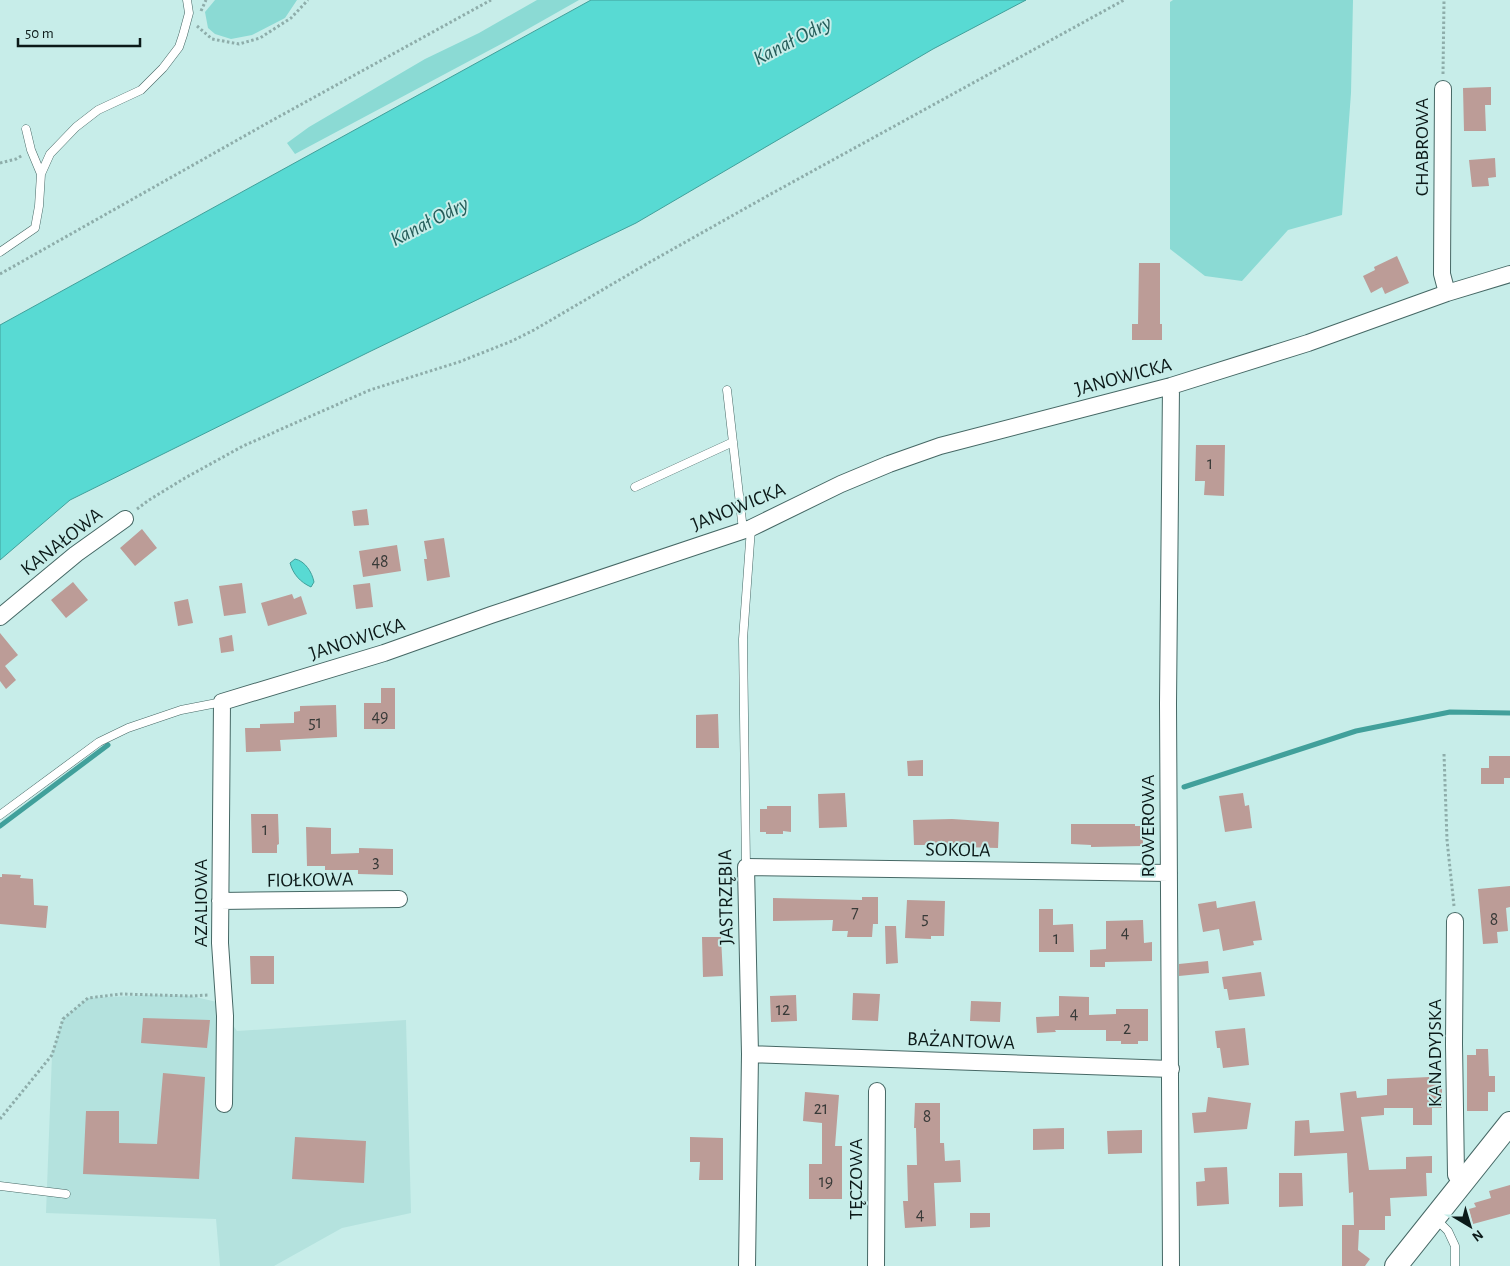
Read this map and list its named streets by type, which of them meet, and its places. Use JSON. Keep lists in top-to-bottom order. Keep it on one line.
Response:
{"streets":{"street":["CHABROWA","JANOWICKA","KANAŁOWA","ROWEROWA","SOKOLA","FIOŁKOWA","JASTRZĘBIA","AZALIOWA","BAŻANTOWA","KANADYJSKA","TĘCZOWA"]},"crossings":[["CHABROWA","JANOWICKA"],["JANOWICKA","ROWEROWA"],["JANOWICKA","JASTRZĘBIA"],["JANOWICKA","AZALIOWA"],["ROWEROWA","SOKOLA"],["ROWEROWA","BAŻANTOWA"],["SOKOLA","JASTRZĘBIA"],["FIOŁKOWA","AZALIOWA"],["JASTRZĘBIA","BAŻANTOWA"]],"water":["Kanał Odry"],"house_numbers":["1","48","49","51","1","3","7","5","8","4","1","12","4","2","21","8","19","4"],"scale_bar":"50 m","north":"bottom right"}
